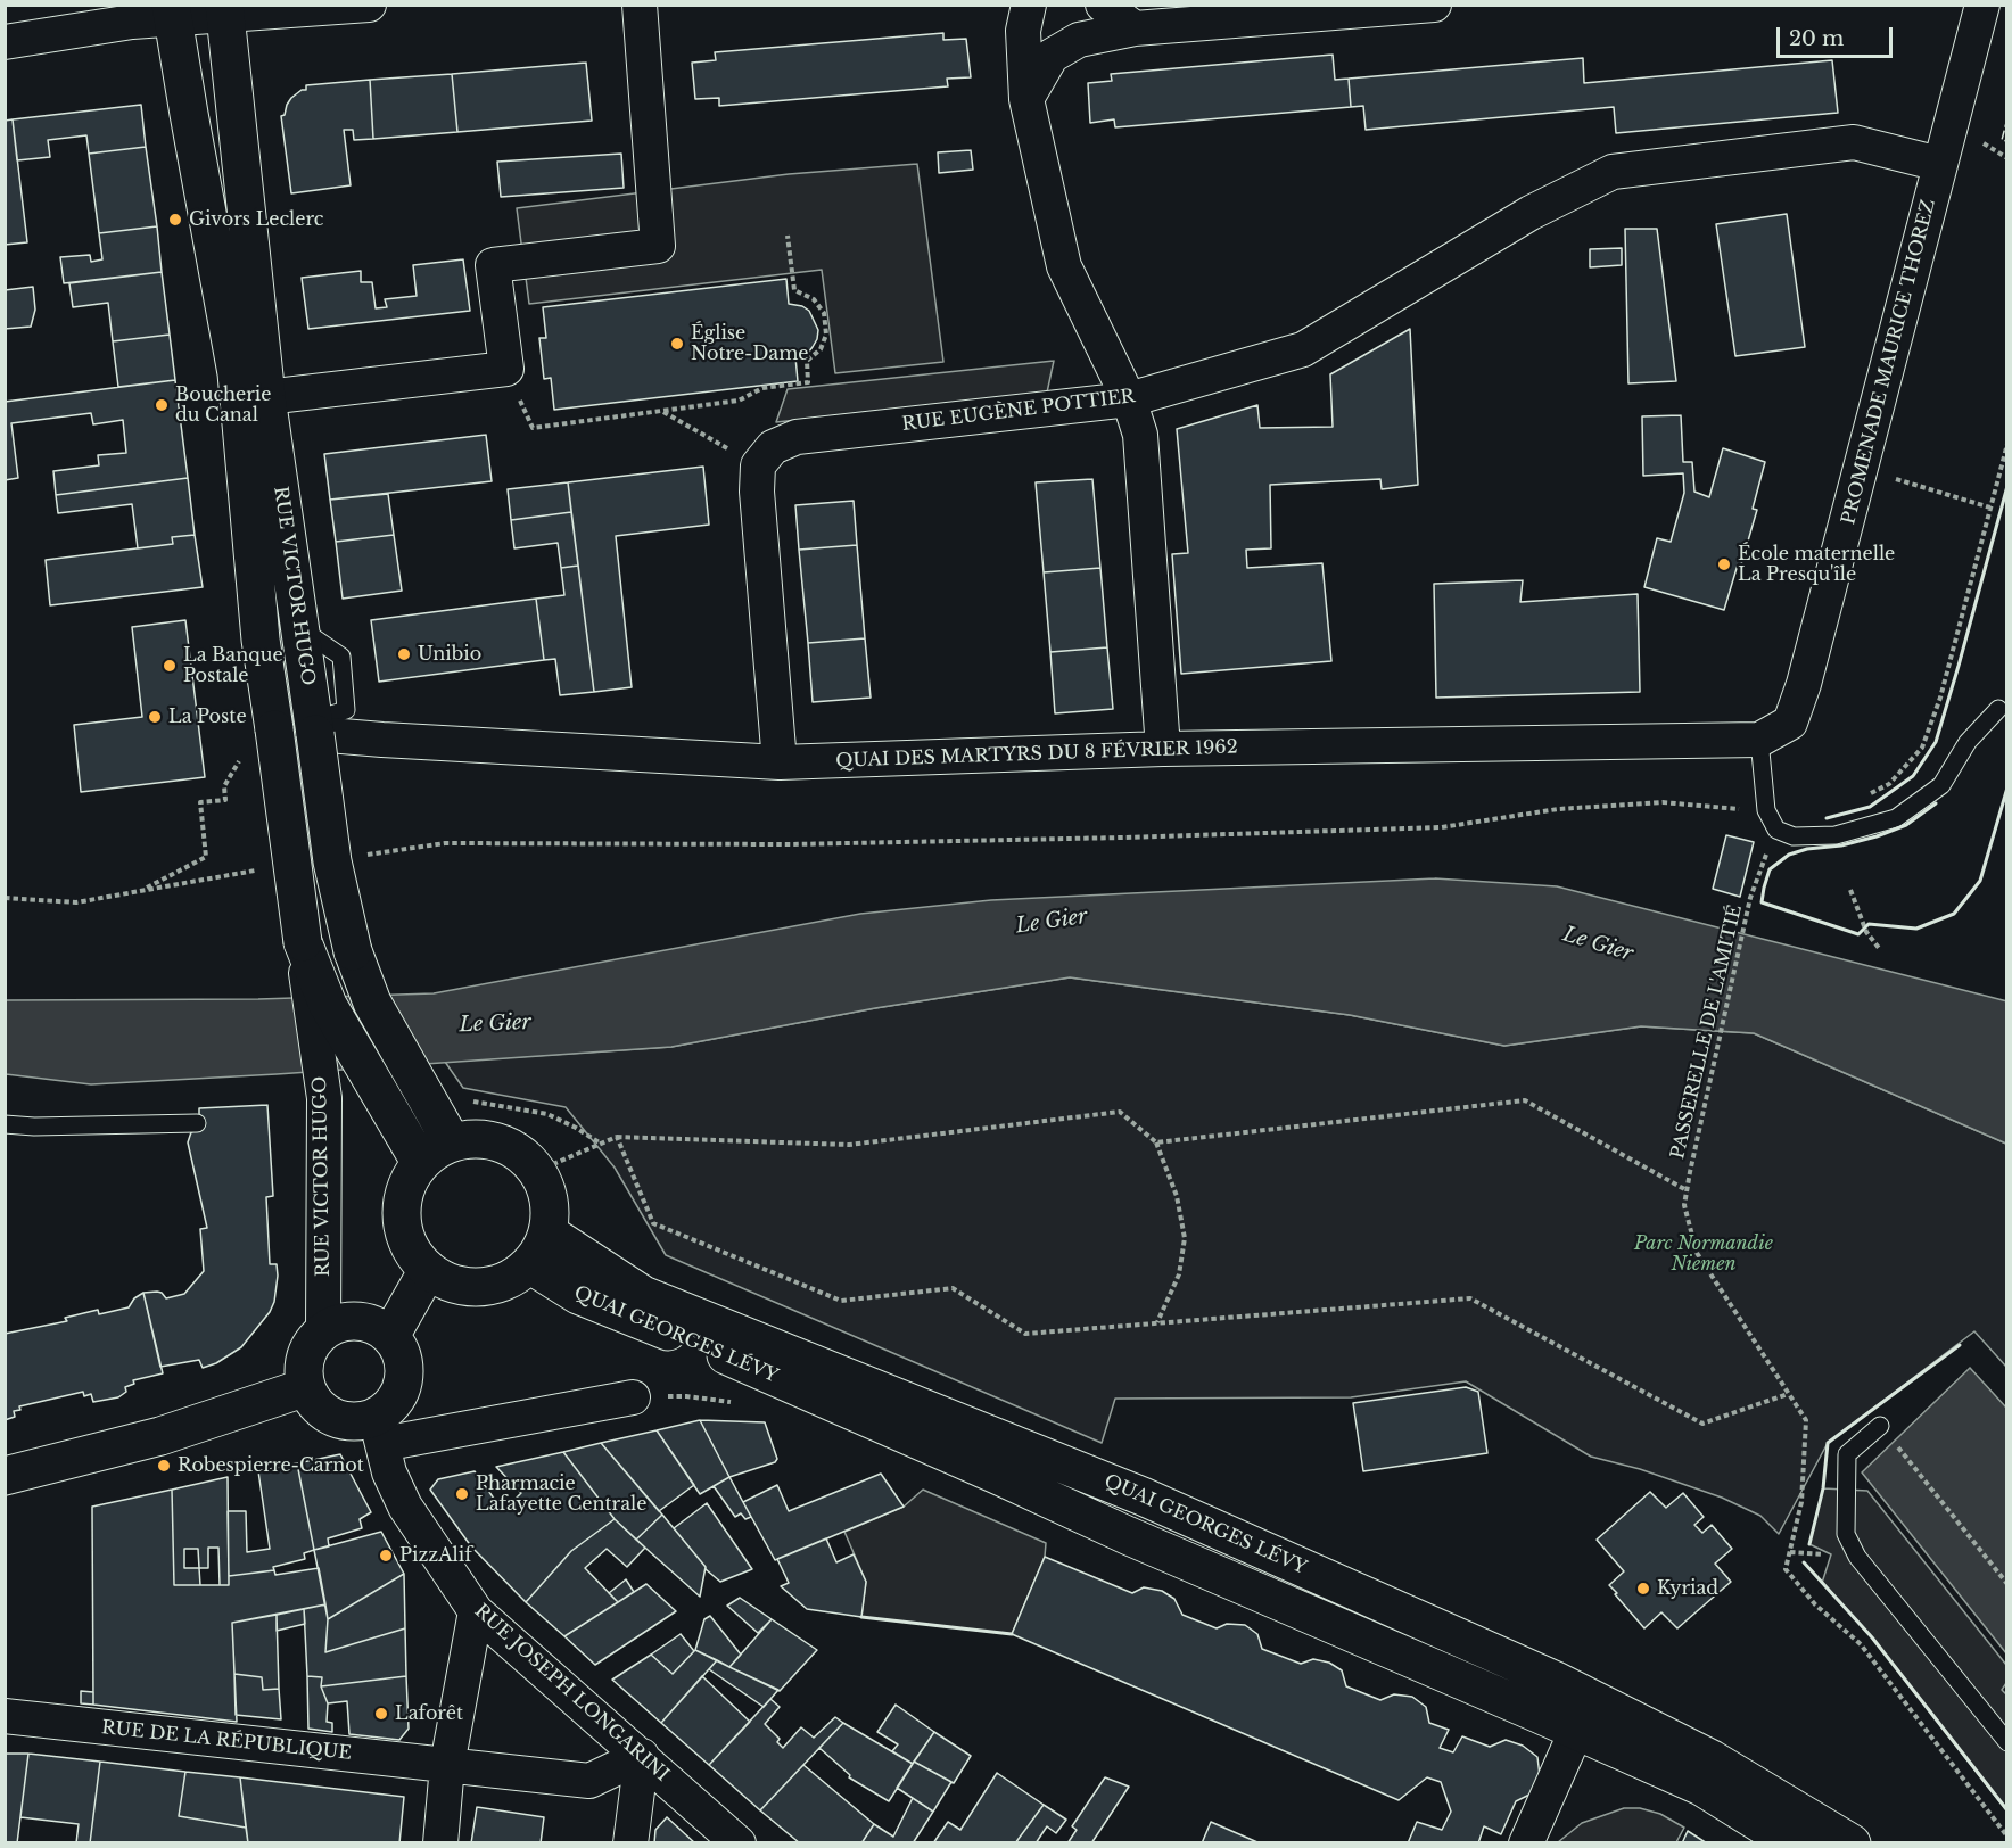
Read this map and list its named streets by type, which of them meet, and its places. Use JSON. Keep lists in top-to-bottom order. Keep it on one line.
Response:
{"streets":{"main road":["RUE VICTOR HUGO","QUAI GEORGES LÉVY"],"street":["PROMENADE MAURICE THOREZ","RUE EUGÈNE POTTIER","QUAI DES MARTYRS DU 8 FÉVRIER 1962","RUE JOSEPH LONGARINI","RUE DE LA RÉPUBLIQUE"],"path":["PASSERELLE DE L'AMITIÉ"]},"crossings":[["PROMENADE MAURICE THOREZ","RUE EUGÈNE POTTIER"],["PROMENADE MAURICE THOREZ","QUAI DES MARTYRS DU 8 FÉVRIER 1962"],["RUE VICTOR HUGO","QUAI DES MARTYRS DU 8 FÉVRIER 1962"],["RUE VICTOR HUGO","QUAI GEORGES LÉVY"],["RUE VICTOR HUGO","RUE JOSEPH LONGARINI"],["RUE JOSEPH LONGARINI","RUE DE LA RÉPUBLIQUE"]],"water":["Le Gier"],"parks":["Parc Normandie Niemen"],"places":["Givors Leclerc","Église Notre-Dame","Boucherie du Canal","École maternelle La Presqu'île","Unibio","La Banque Postale","La Poste","Robespierre-Carnot","Pharmacie Lafayette Centrale","PizzAlif","Kyriad","Laforêt"],"scale_bar":"20 m"}
